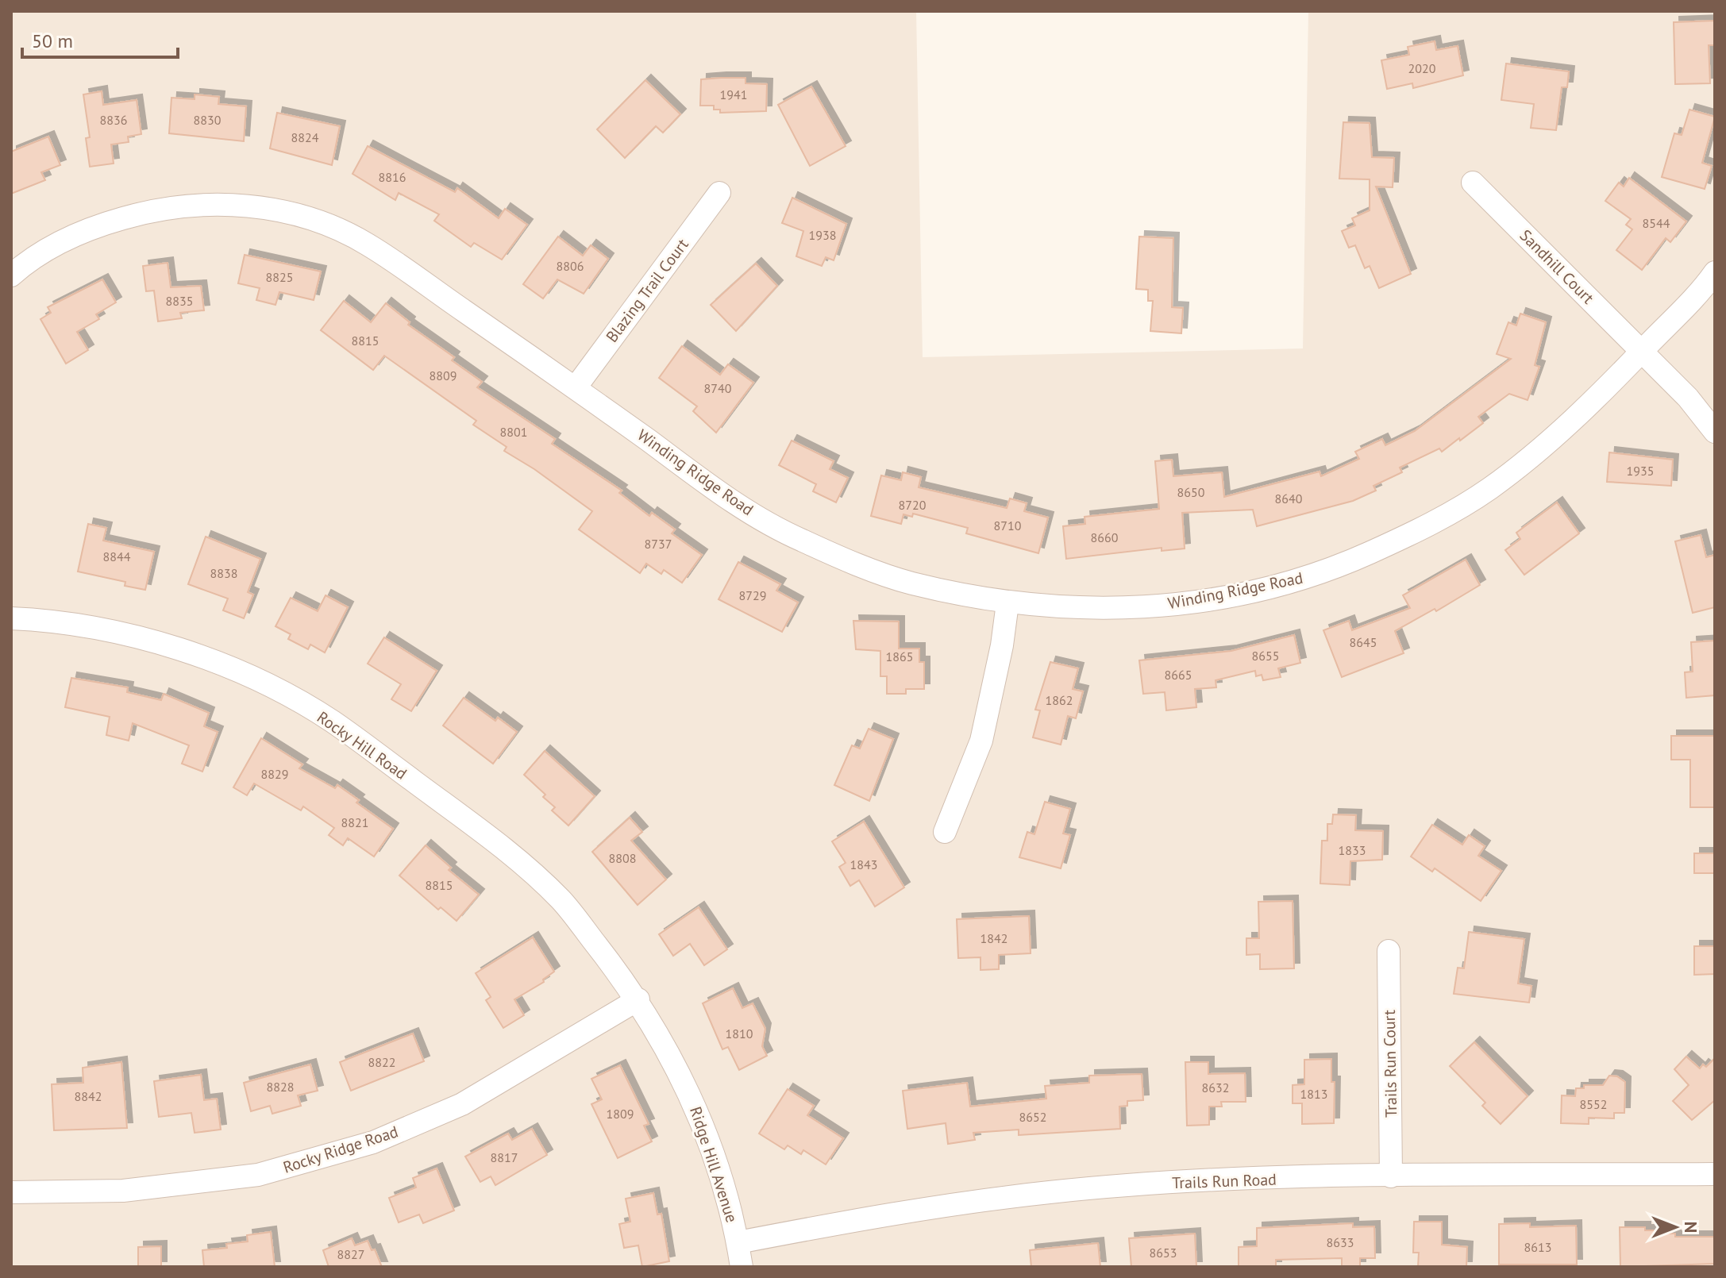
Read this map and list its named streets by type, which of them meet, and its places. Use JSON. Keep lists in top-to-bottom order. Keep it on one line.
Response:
{"streets":{"street":["Sandhill Court","Blazing Trail Court","Winding Ridge Road","Rocky Hill Road","Trails Run Court","Rocky Ridge Road","Ridge Hill Avenue","Trails Run Road"]},"crossings":[["Sandhill Court","Winding Ridge Road"],["Blazing Trail Court","Winding Ridge Road"],["Rocky Hill Road","Rocky Ridge Road"],["Rocky Hill Road","Ridge Hill Avenue"],["Trails Run Court","Trails Run Road"],["Rocky Ridge Road","Ridge Hill Avenue"],["Ridge Hill Avenue","Trails Run Road"]],"house_numbers":["2020","1941","8836","8830","8824","8816","8544","1938","8806","8825","8835","8815","8809","8740","8801","1935","8650","8640","8720","8710","8660","8737","8844","8838","8729","8645","8655","1865","8665","1862","8829","8821","1833","8808","1843","8815","1842","1810","8822","8828","8632","1813","8842","8552","1809","8652","8817","8633","8613","8653","8827"],"scale_bar":"50 m","north":"right"}
